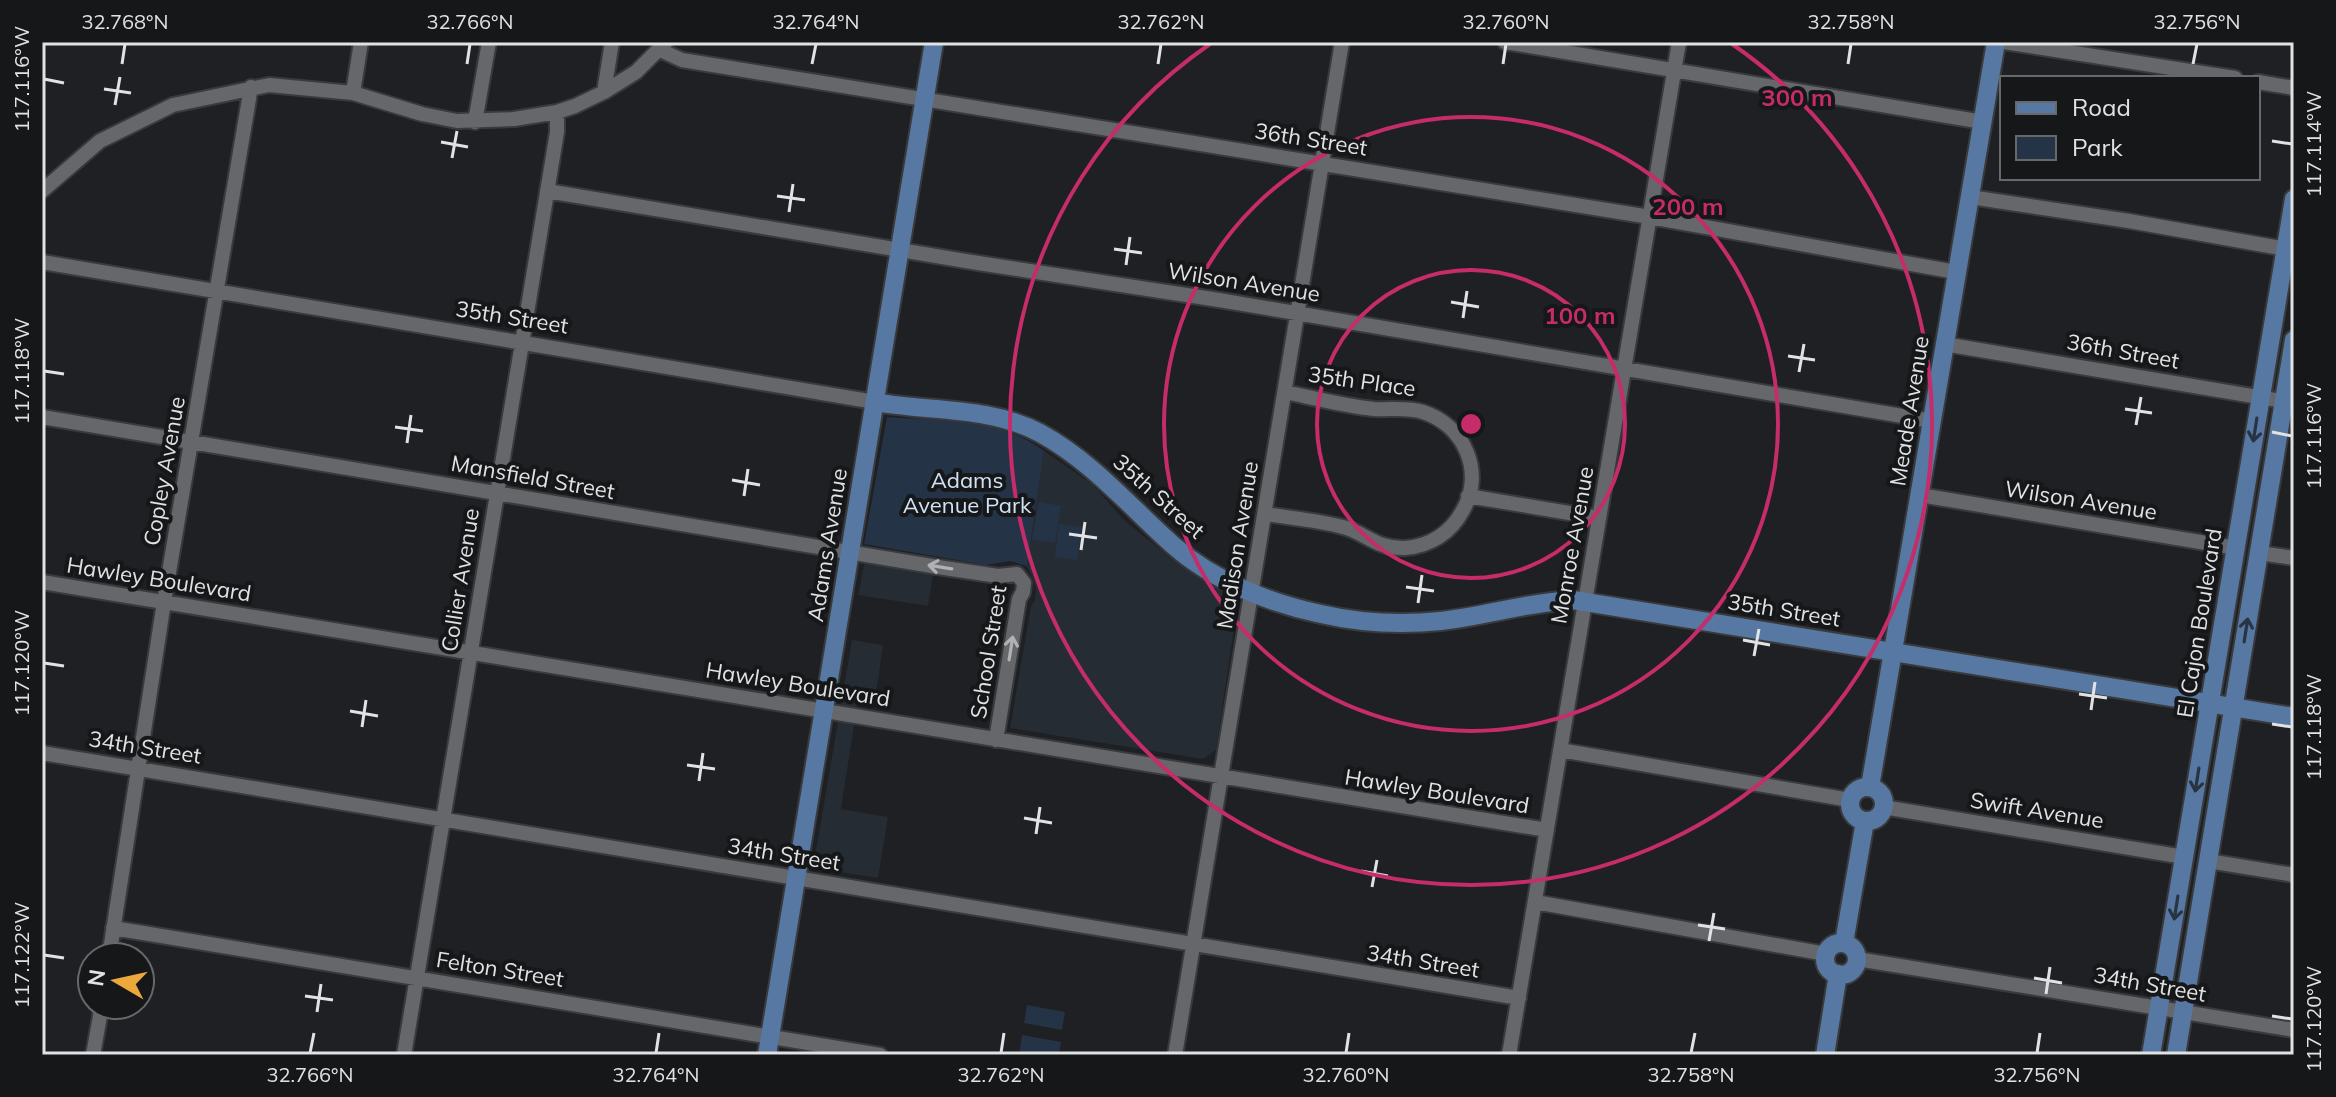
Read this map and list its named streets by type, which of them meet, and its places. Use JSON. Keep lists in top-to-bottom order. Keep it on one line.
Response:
{"streets":{"main road":["35th Street","Meade Avenue","Adams Avenue","El Cajon Boulevard"],"street":["36th Street","Wilson Avenue","35th Place","Copley Avenue","Mansfield Street","Madison Avenue","Monroe Avenue","Hawley Boulevard","Collier Avenue","School Street","34th Street","Swift Avenue","Felton Street"]},"crossings":[["36th Street","Meade Avenue"],["36th Street","Adams Avenue"],["36th Street","Madison Avenue"],["36th Street","Monroe Avenue"],["36th Street","El Cajon Boulevard"],["Wilson Avenue","Meade Avenue"],["Wilson Avenue","Adams Avenue"],["Wilson Avenue","Madison Avenue"],["Wilson Avenue","Monroe Avenue"],["Wilson Avenue","Collier Avenue"],["Wilson Avenue","El Cajon Boulevard"],["35th Street","Meade Avenue"],["35th Street","Copley Avenue"],["35th Street","Adams Avenue"],["35th Street","Madison Avenue"],["35th Street","Monroe Avenue"],["35th Street","Collier Avenue"],["35th Street","El Cajon Boulevard"],["35th Place","Madison Avenue"],["Meade Avenue","Swift Avenue"],["Copley Avenue","Mansfield Street"],["Copley Avenue","Hawley Boulevard"],["Copley Avenue","34th Street"],["Copley Avenue","Felton Street"],["Mansfield Street","Adams Avenue"],["Mansfield Street","Collier Avenue"],["Mansfield Street","School Street"],["Adams Avenue","Hawley Boulevard"],["Adams Avenue","34th Street"],["Adams Avenue","Felton Street"],["Madison Avenue","Hawley Boulevard"],["Madison Avenue","34th Street"],["Monroe Avenue","Hawley Boulevard"],["Monroe Avenue","34th Street"],["Hawley Boulevard","Collier Avenue"],["Hawley Boulevard","School Street"],["Collier Avenue","34th Street"],["Collier Avenue","Felton Street"],["El Cajon Boulevard","34th Street"],["El Cajon Boulevard","Swift Avenue"]],"one_way":["School Street"],"parks":["Adams Avenue Park"],"legend":["Road","Park"],"north":"left","coordinates":["32.768°N","32.766°N","32.764°N","32.762°N","32.760°N","32.758°N","32.756°N","117.116°W","117.114°W","117.118°W","117.120°W","117.122°W"],"rings":["300 m","200 m","100 m"]}
